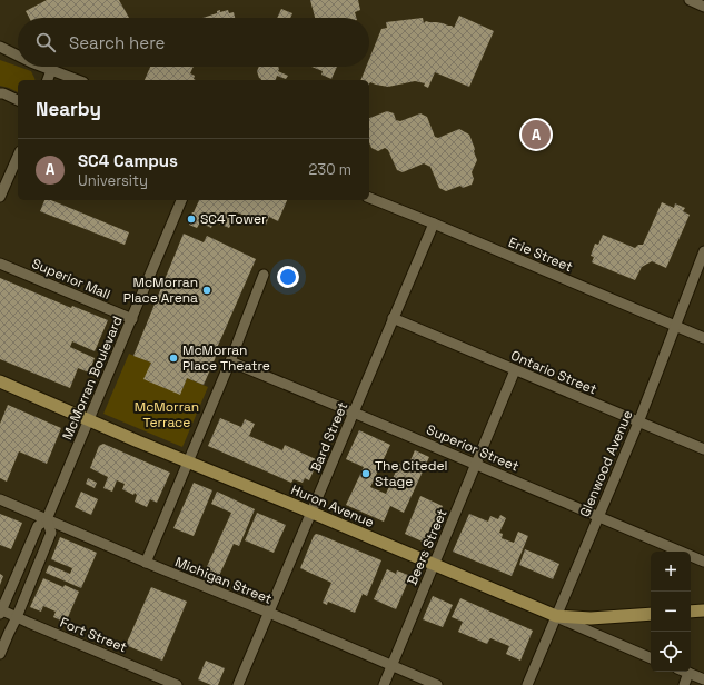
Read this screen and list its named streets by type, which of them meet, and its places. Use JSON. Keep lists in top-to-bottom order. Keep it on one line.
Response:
{"streets":{"main road":["Huron Avenue"],"street":["Erie Street","Superior Mall","Ontario Street","McMorran Boulevard","Bard Street","Superior Street","Glenwood Avenue","Beers Street","Michigan Street","Fort Street"]},"crossings":[["Erie Street","Bard Street"],["Erie Street","Glenwood Avenue"],["Superior Mall","McMorran Boulevard"],["Ontario Street","Bard Street"],["Ontario Street","Glenwood Avenue"],["Ontario Street","Beers Street"],["McMorran Boulevard","Huron Avenue"],["McMorran Boulevard","Michigan Street"],["McMorran Boulevard","Fort Street"],["Bard Street","Superior Street"],["Bard Street","Huron Avenue"],["Bard Street","Michigan Street"],["Superior Street","Glenwood Avenue"],["Superior Street","Beers Street"],["Glenwood Avenue","Huron Avenue"],["Huron Avenue","Beers Street"],["Beers Street","Michigan Street"]],"parks":["McMorran Terrace"],"places":["SC4 Tower","McMorran Place Arena","McMorran Place Theatre","The Citedel Stage"],"page":{"search":"Search here","heading":"Nearby","pins":"A","list":[{"mark":"A","name":"SC4 Campus","note":"University","value":"230 m"}],"map_buttons":["+","−"]}}
